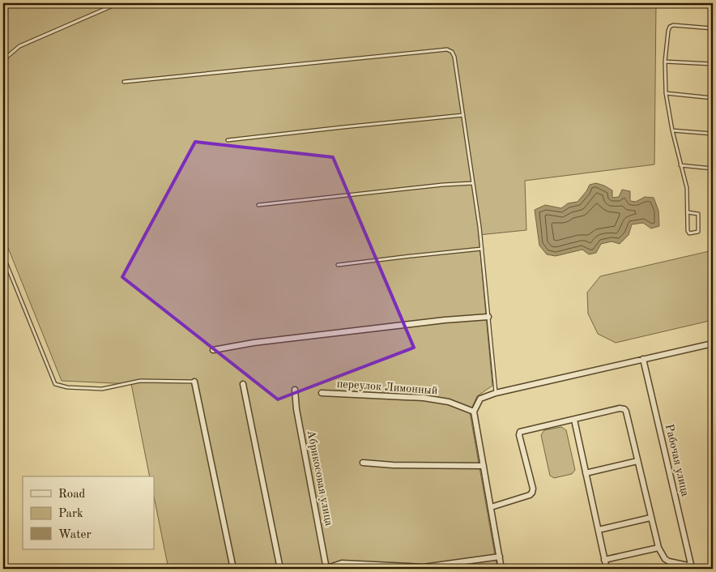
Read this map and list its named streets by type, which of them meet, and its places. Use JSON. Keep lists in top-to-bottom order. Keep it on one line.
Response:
{"streets":{"street":["переулок Лимонный","Рабочая улица","Абрикосовая улица"]},"legend":["Road","Park","Water"]}
